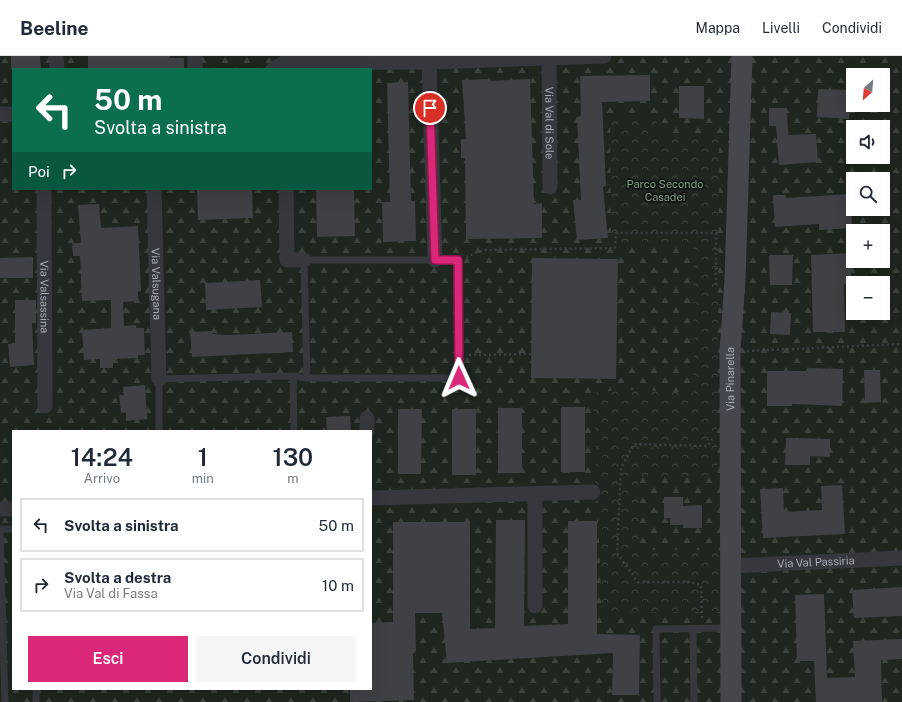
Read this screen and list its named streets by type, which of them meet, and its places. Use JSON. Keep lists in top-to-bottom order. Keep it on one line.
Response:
{"streets":{"street":["Via Val di Sole","Via Valsugana","Via Valsassina","Via Pinarella","Via Val Passiria"]},"crossings":[["Via Pinarella","Via Val Passiria"]],"parks":["Parco Secondo Casadei"],"north":"bottom left","page":{"header":"Beeline","nav":["Mappa","Livelli","Condividi"],"map_buttons":["+","−"],"turn":["50 m","Svolta a sinistra"],"then":"Poi","eta":["14:24","Arrivo","1","min","130","m"],"list":[{"name":"Svolta a sinistra","value":"50 m"},{"name":"Svolta a destra","note":"Via Val di Fassa","value":"10 m"}],"buttons":["Esci","Condividi"]}}
